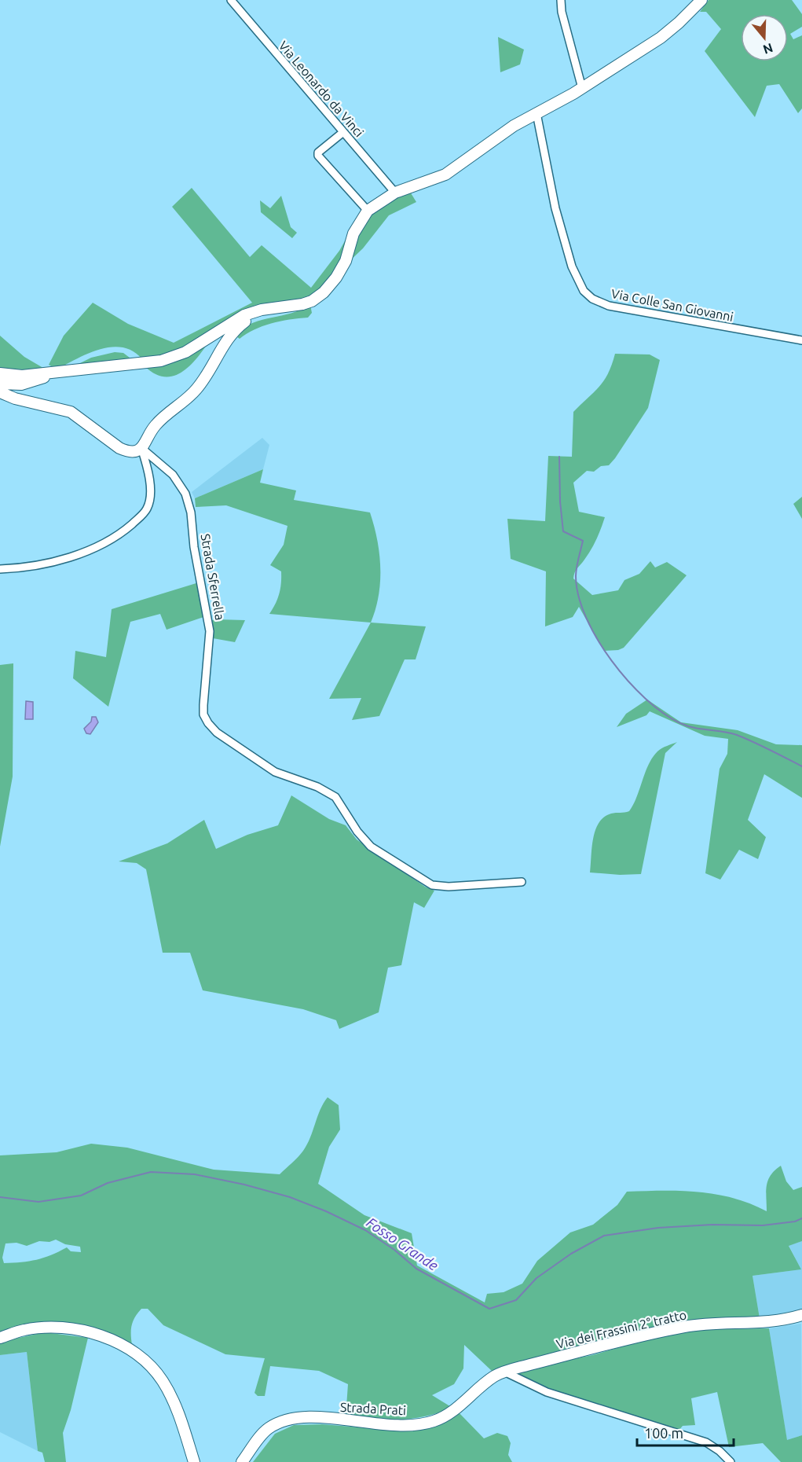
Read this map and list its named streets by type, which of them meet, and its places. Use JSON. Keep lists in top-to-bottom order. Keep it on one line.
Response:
{"streets":{"street":["Via Leonardo da Vinci","Via Colle San Giovanni","Strada Sferrella","Via dei Frassini 2° tratto","Strada Prati"]},"crossings":[["Via dei Frassini 2° tratto","Strada Prati"]],"water":["Fosso Grande"],"scale_bar":"100 m","north":"bottom"}
